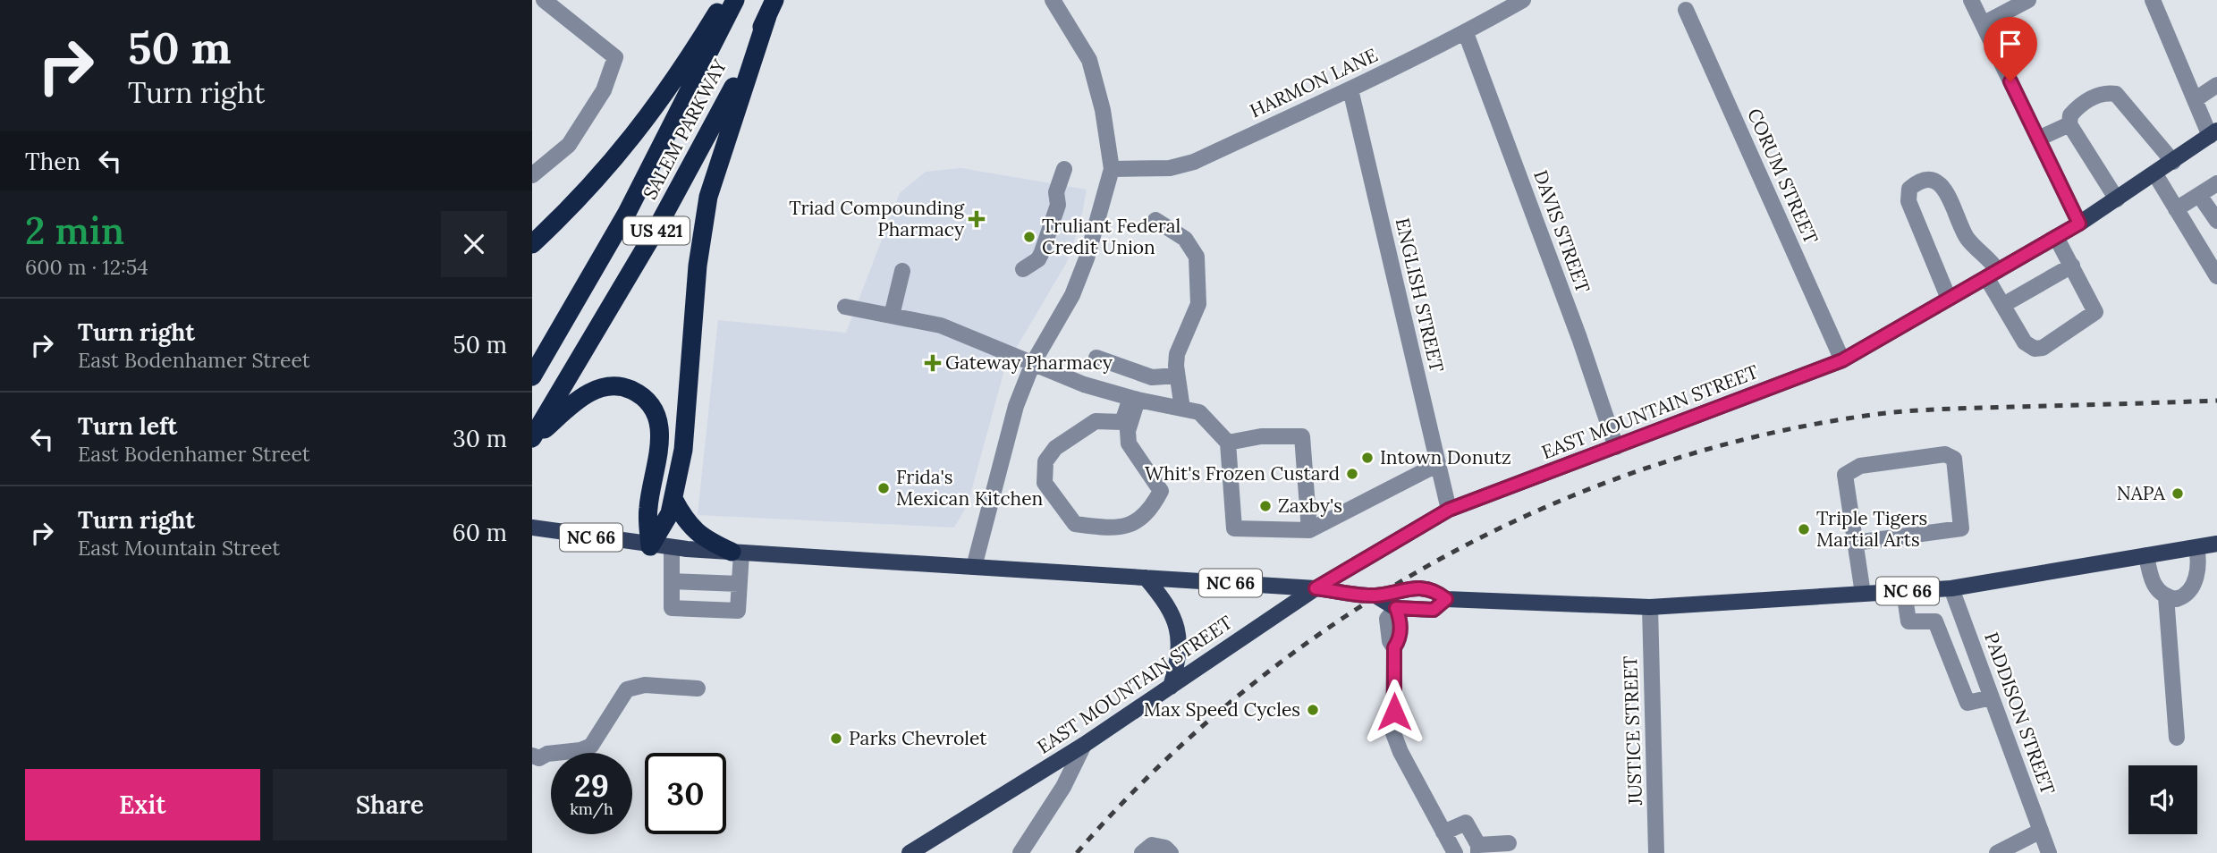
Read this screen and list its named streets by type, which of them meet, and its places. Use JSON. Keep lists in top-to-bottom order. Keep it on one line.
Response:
{"streets":{"highway":["SALEM PARKWAY","US 421"],"main road":["EAST MOUNTAIN STREET","NC 66"],"street":["HARMON LANE","CORUM STREET","DAVIS STREET","ENGLISH STREET","PADDISON STREET","JUSTICE STREET"]},"crossings":[["HARMON LANE","DAVIS STREET"],["HARMON LANE","ENGLISH STREET"],["CORUM STREET","EAST MOUNTAIN STREET"],["DAVIS STREET","EAST MOUNTAIN STREET"],["ENGLISH STREET","EAST MOUNTAIN STREET"],["EAST MOUNTAIN STREET","NC 66"],["NC 66","PADDISON STREET"],["NC 66","JUSTICE STREET"]],"places":{"health":["Triad Compounding Pharmacy","Gateway Pharmacy"],"other":["Truliant Federal Credit Union","Intown Donutz","Whit's Frozen Custard","Frida's Mexican Kitchen","NAPA","Zaxby's","Triple Tigers Martial Arts","Max Speed Cycles","Parks Chevrolet"]},"page":{"turn":["50 m","Turn right"],"then":"Then","heading":["2 min","600 m · 12:54"],"list":[{"name":"Turn right","note":"East Bodenhamer Street","value":"50 m"},{"name":"Turn left","note":"East Bodenhamer Street","value":"30 m"},{"name":"Turn right","note":"East Mountain Street","value":"60 m"}],"speed":"29 km/h","limit":"30","buttons":["Exit","Share"]}}
